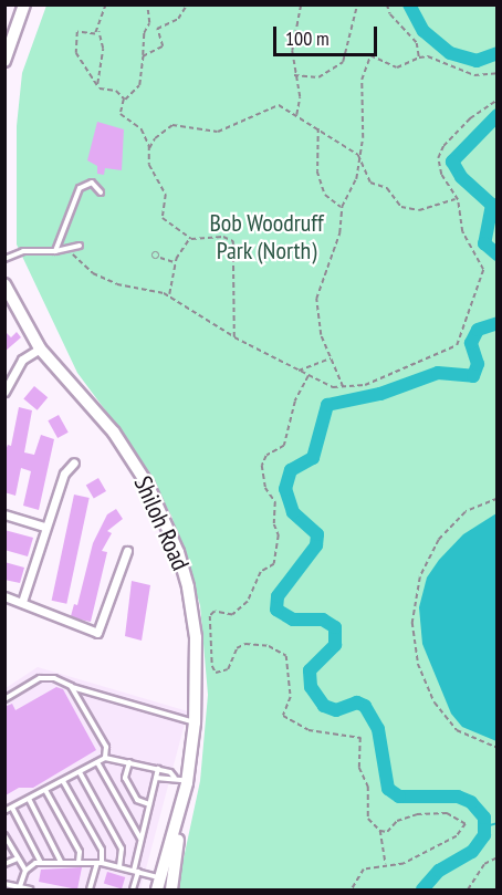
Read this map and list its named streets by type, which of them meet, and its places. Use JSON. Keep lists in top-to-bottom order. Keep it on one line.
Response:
{"streets":{"main road":["Shiloh Road"]},"parks":["Bob Woodruff Park (North)"],"scale_bar":"100 m"}
